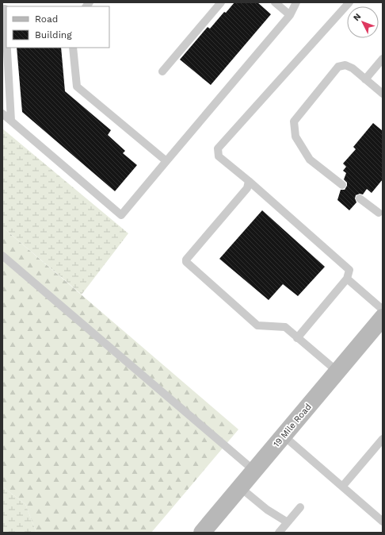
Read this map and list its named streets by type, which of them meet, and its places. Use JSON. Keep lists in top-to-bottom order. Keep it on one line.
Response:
{"streets":{"street":["19 Mile Road"]},"legend":["Road","Building"],"north":"top left"}
